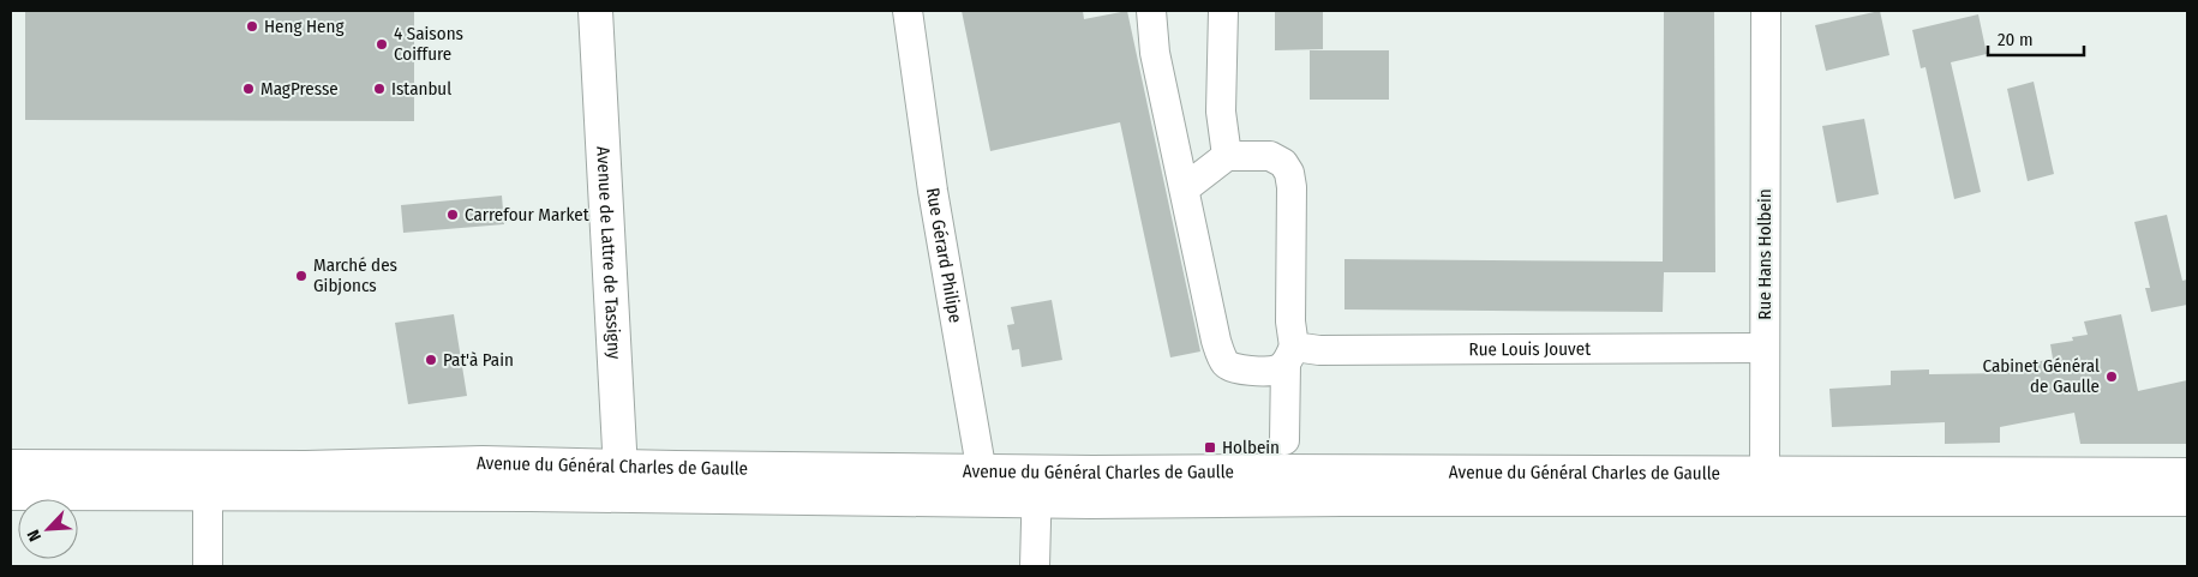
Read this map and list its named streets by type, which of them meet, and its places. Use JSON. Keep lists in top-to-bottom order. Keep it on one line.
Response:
{"streets":{"main road":["Avenue de Lattre de Tassigny","Avenue du Général Charles de Gaulle"],"street":["Rue Hans Holbein","Rue Gérard Philipe","Rue Louis Jouvet"]},"crossings":[["Avenue de Lattre de Tassigny","Avenue du Général Charles de Gaulle"],["Rue Hans Holbein","Rue Louis Jouvet"],["Rue Hans Holbein","Avenue du Général Charles de Gaulle"],["Rue Gérard Philipe","Avenue du Général Charles de Gaulle"]],"places":{"other":["Heng Heng","4 Saisons Coiffure","MagPresse","Istanbul","Carrefour Market","Marché des Gibjoncs","Pat'à Pain","Cabinet Général de Gaulle"],"transit":["Holbein"]},"scale_bar":"20 m","north":"bottom left"}
